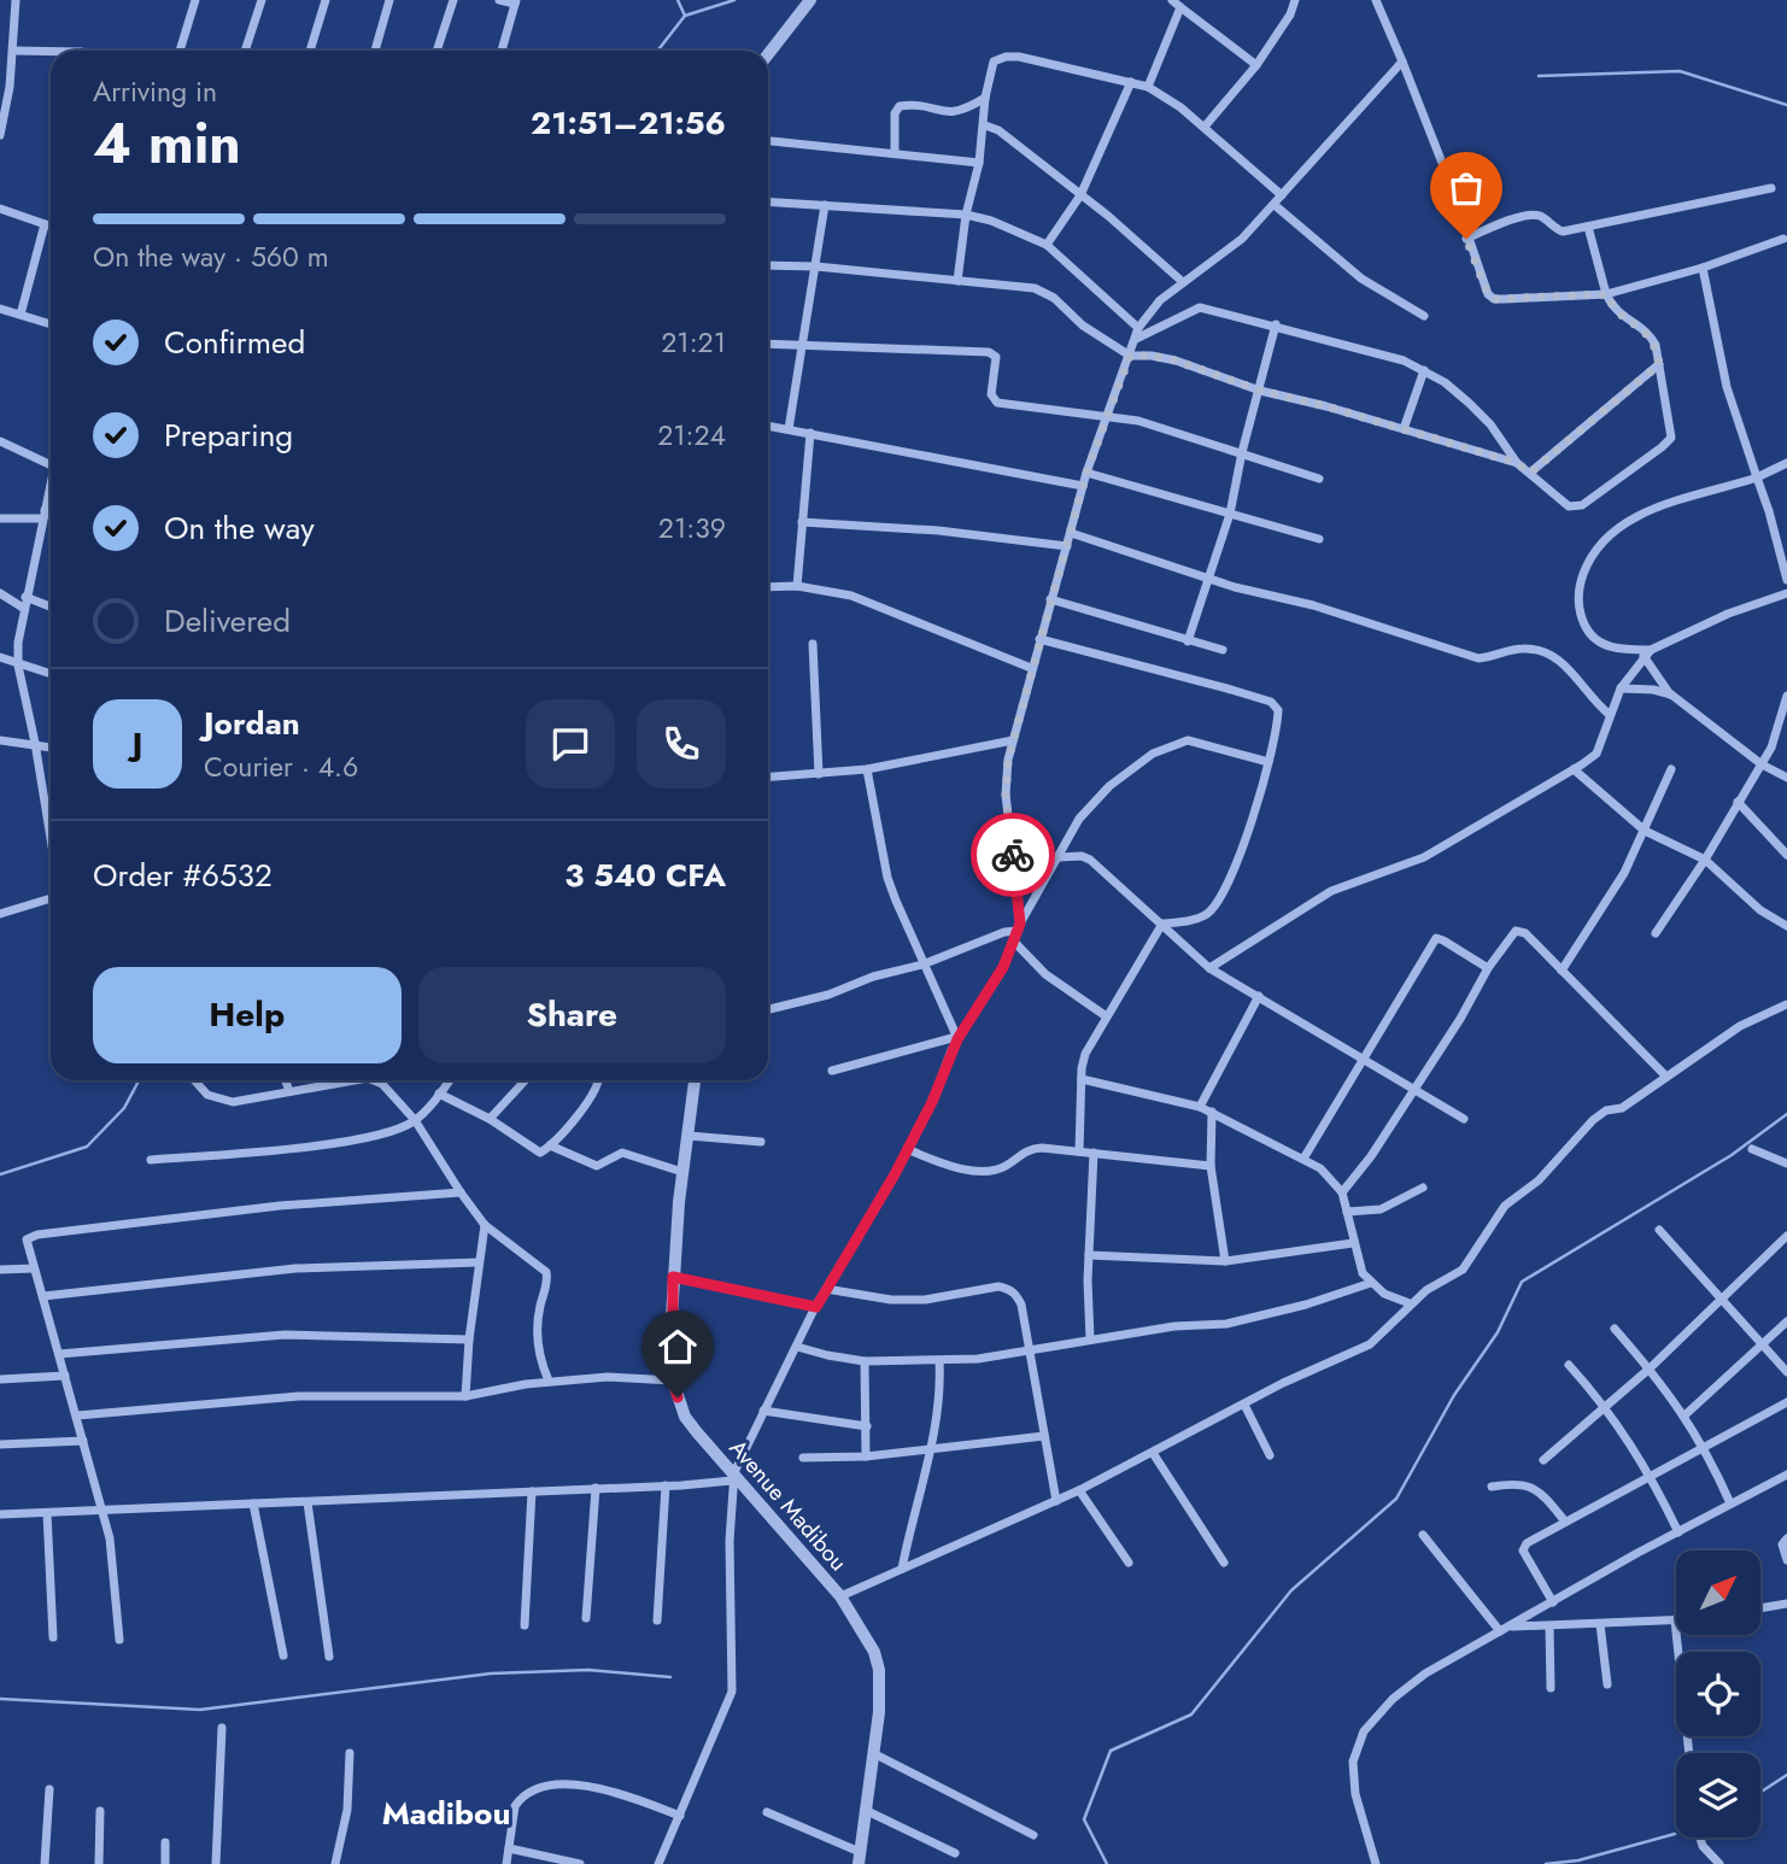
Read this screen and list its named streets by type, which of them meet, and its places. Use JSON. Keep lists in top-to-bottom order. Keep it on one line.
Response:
{"streets":{"street":["Avenue Madibou"]},"districts":["Madibou"],"north":"top right","page":{"heading":["4 min","Arriving in","21:51–21:56"],"panel":["Jordan","Courier · 4.6","Order #6532","3 540 CFA"],"bar":"On the way · 560 m","list":[["Confirmed","21:21"],["Preparing","21:24"],["On the way","21:39"],"Delivered"],"round":"J","buttons":["Help","Share"]}}
